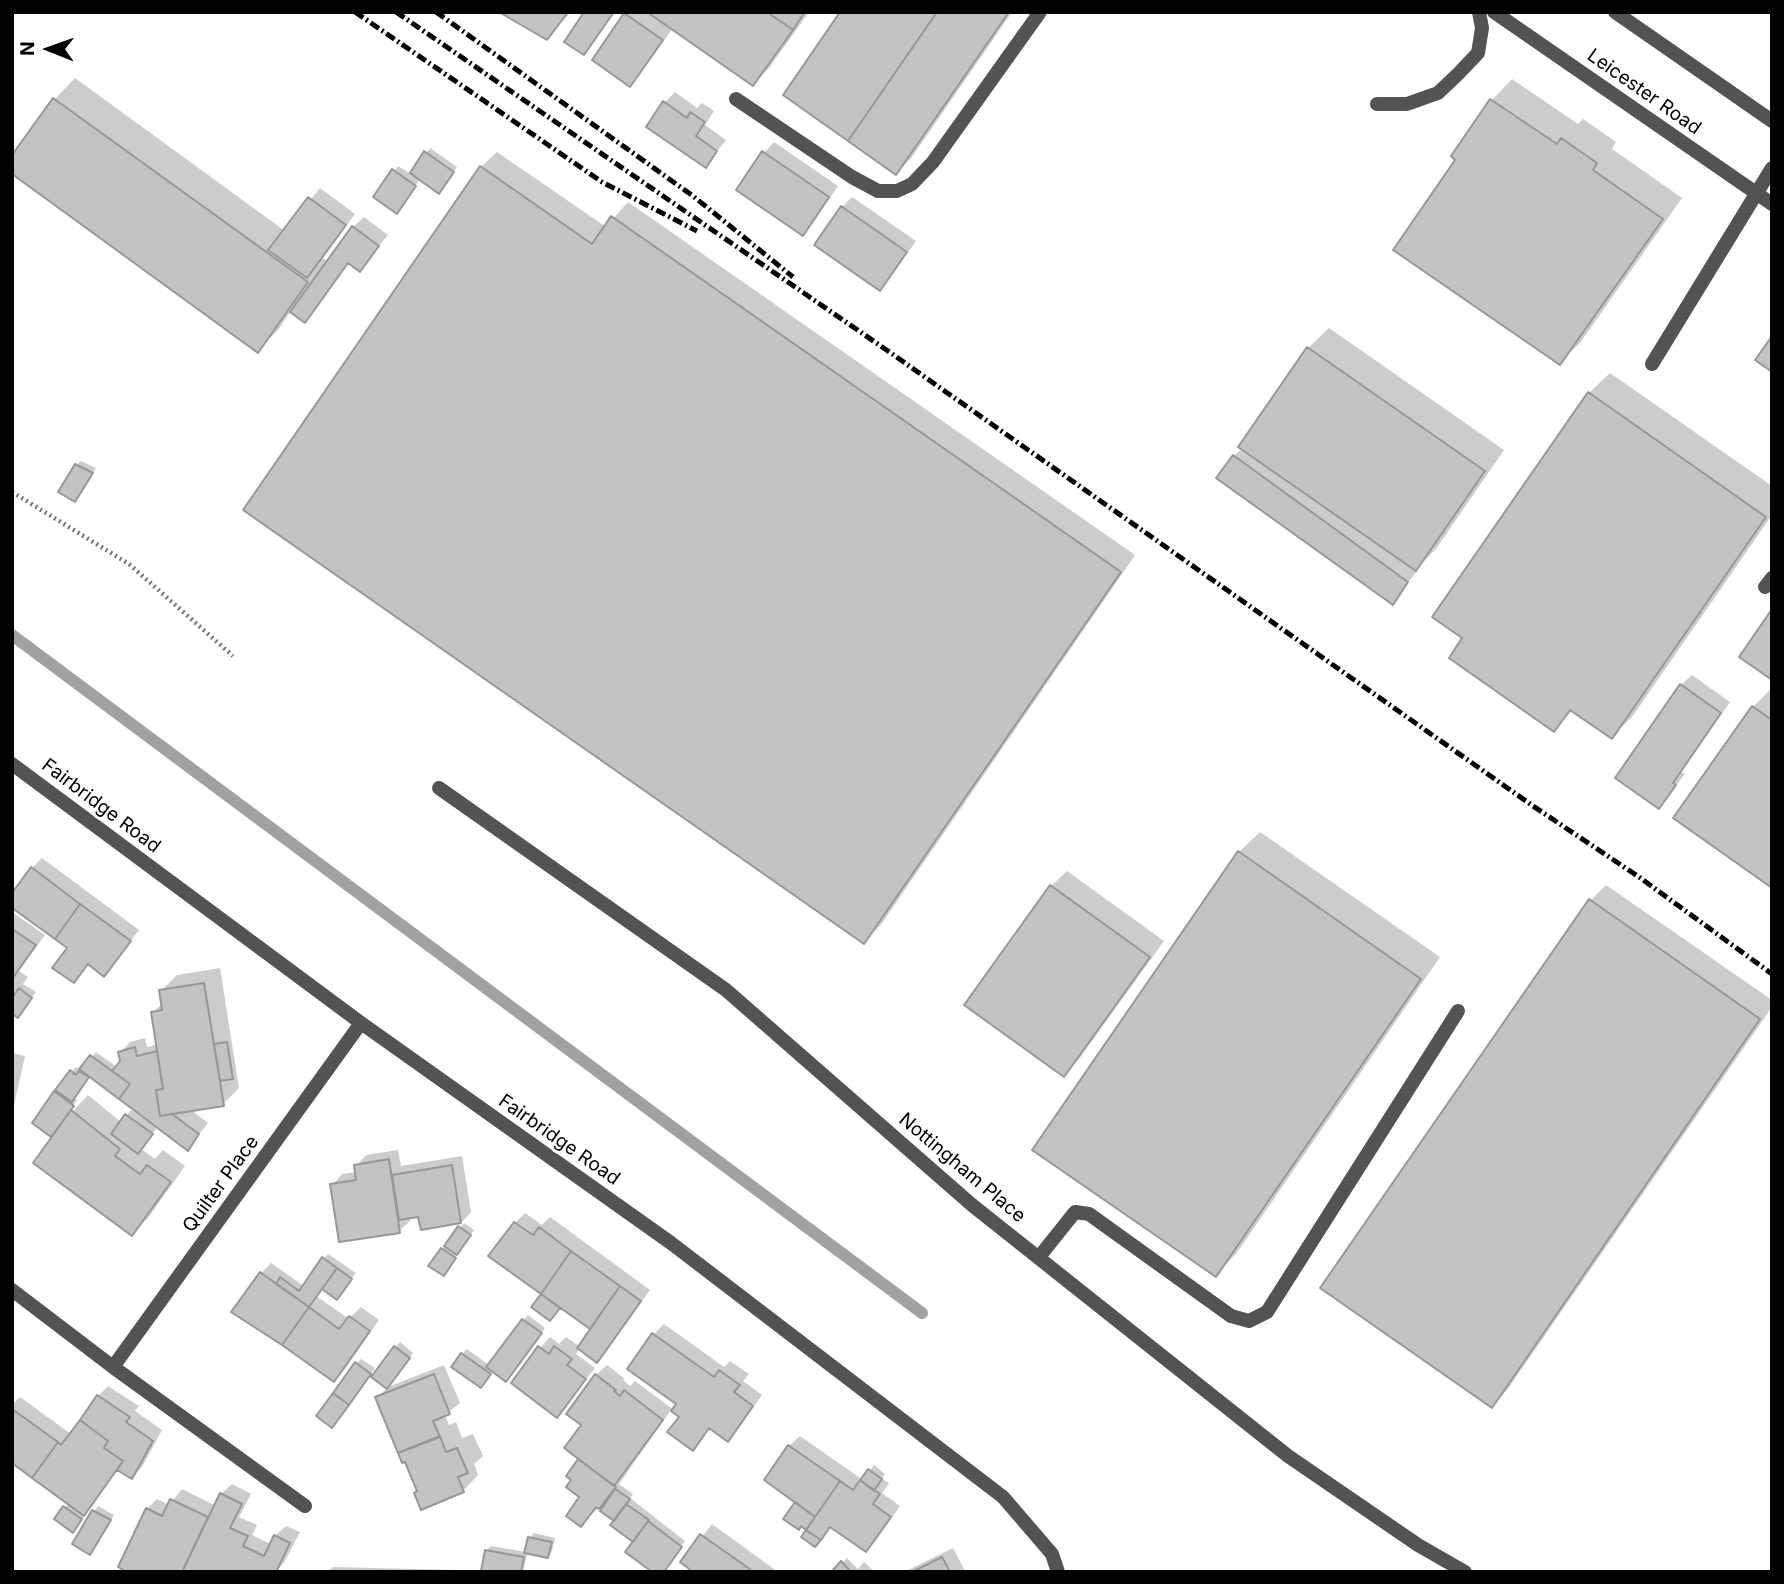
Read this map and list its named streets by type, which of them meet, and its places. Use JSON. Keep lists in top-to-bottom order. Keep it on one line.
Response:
{"streets":{"street":["Leicester Road","Fairbridge Road","Nottingham Place","Quilter Place"]},"crossings":[["Fairbridge Road","Quilter Place"]],"north":"left"}
